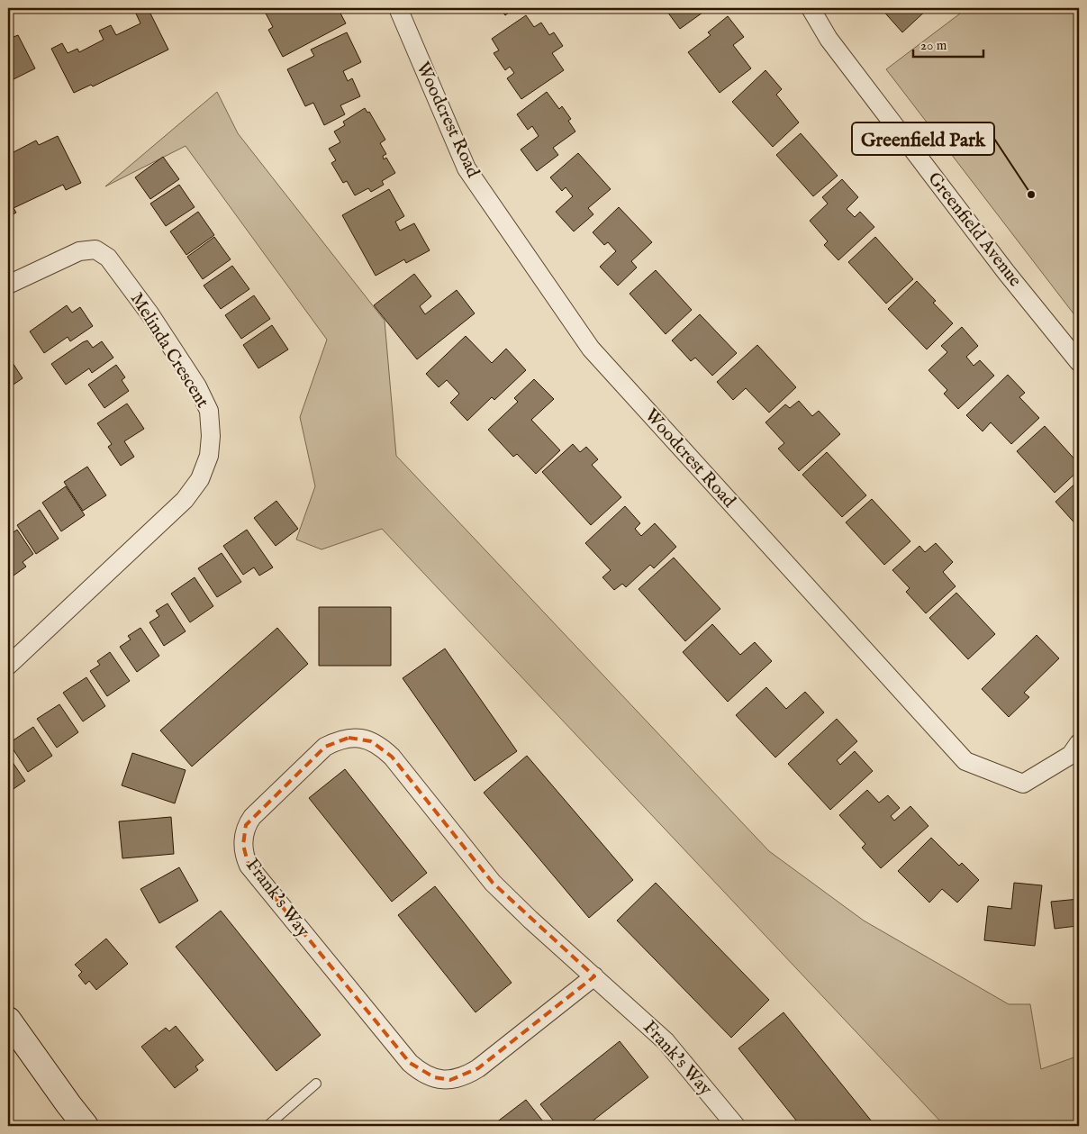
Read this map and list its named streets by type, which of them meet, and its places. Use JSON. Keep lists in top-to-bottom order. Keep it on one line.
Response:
{"streets":{"street":["Woodcrest Road","Greenfield Avenue","Melinda Crescent","Frank's Way"]},"places":["Greenfield Park"],"scale_bar":"20 m"}
